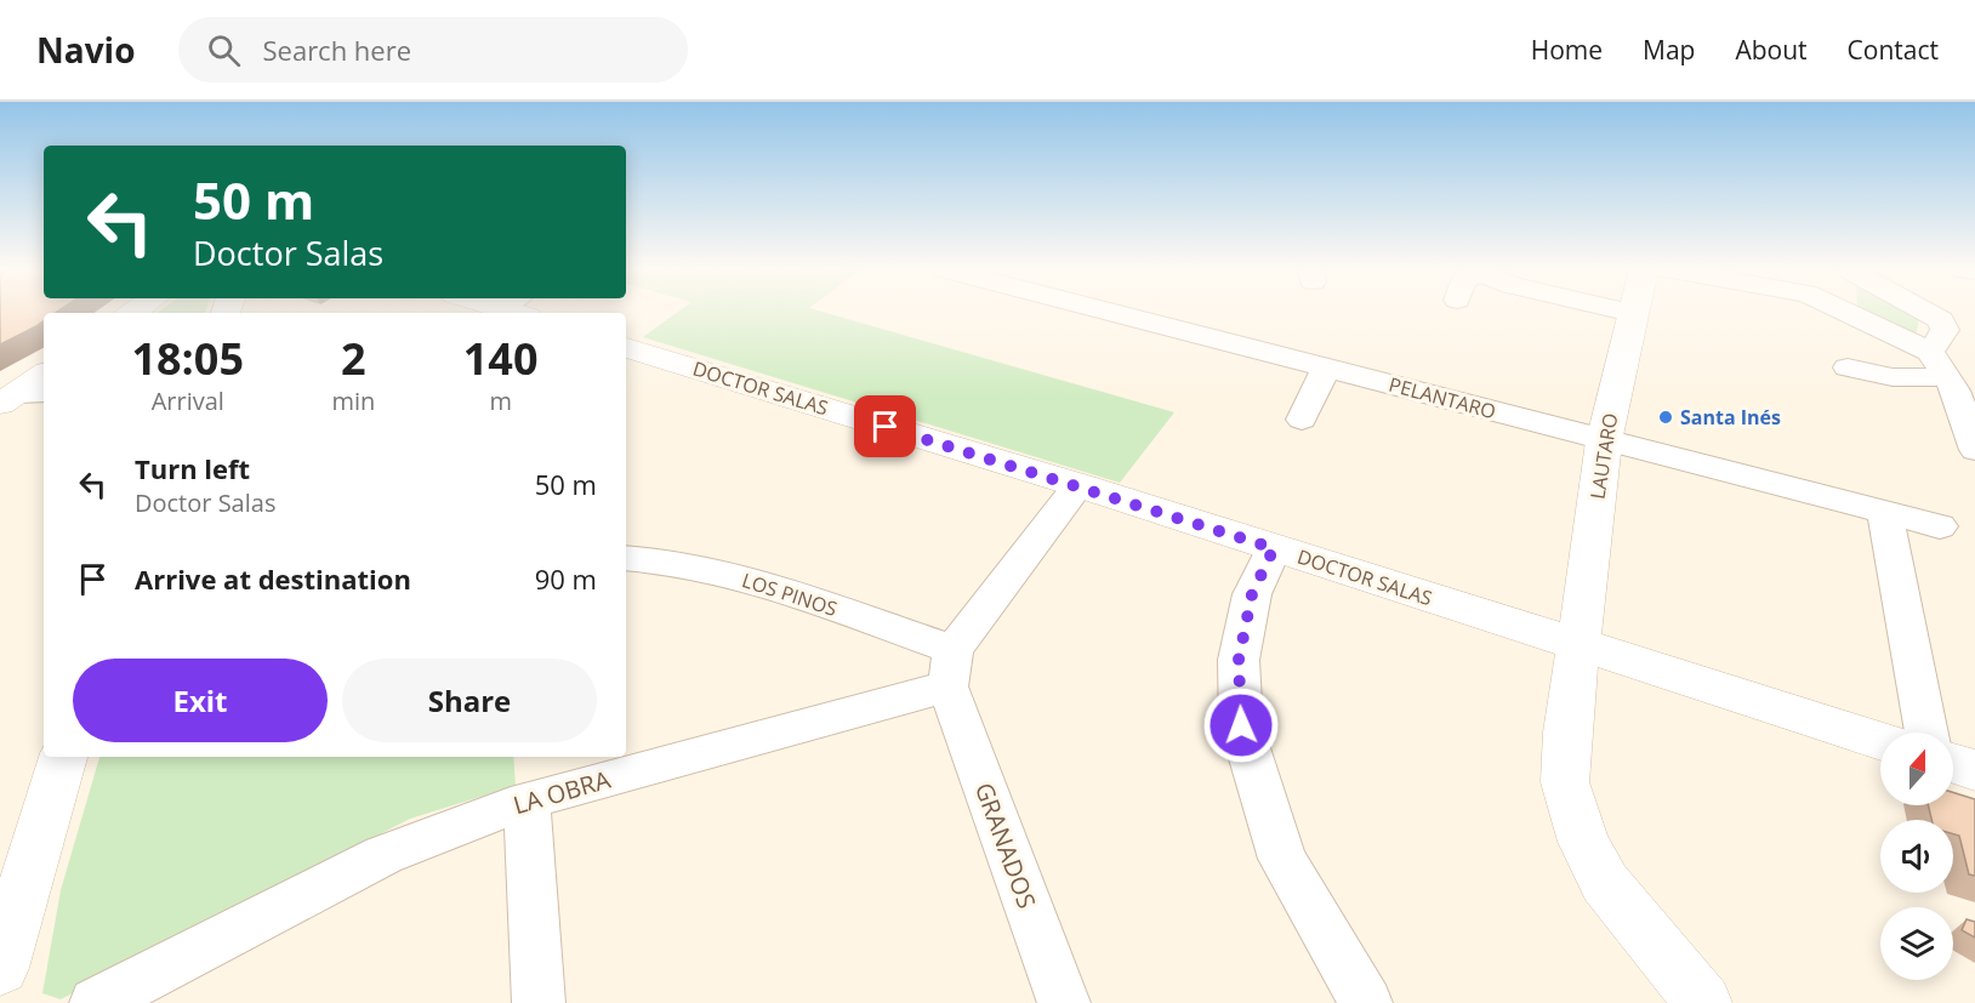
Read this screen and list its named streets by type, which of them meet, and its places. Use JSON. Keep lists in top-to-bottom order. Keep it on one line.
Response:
{"streets":{"main road":["DOCTOR SALAS","LAUTARO"],"street":["PELANTARO","LOS PINOS","LA OBRA","GRANADOS"]},"crossings":[["DOCTOR SALAS","LAUTARO"],["PELANTARO","LAUTARO"],["LOS PINOS","LA OBRA"],["LOS PINOS","GRANADOS"],["LA OBRA","GRANADOS"]],"places":["Santa Inés"],"north":"top","page":{"header":"Navio","search":"Search here","nav":["Home","Map","About","Contact"],"turn":["50 m","Doctor Salas"],"eta":["18:05","Arrival","2","min","140","m"],"list":[{"name":"Turn left","note":"Doctor Salas","value":"50 m"},{"name":"Arrive at destination","value":"90 m"}],"buttons":["Exit","Share"]}}
